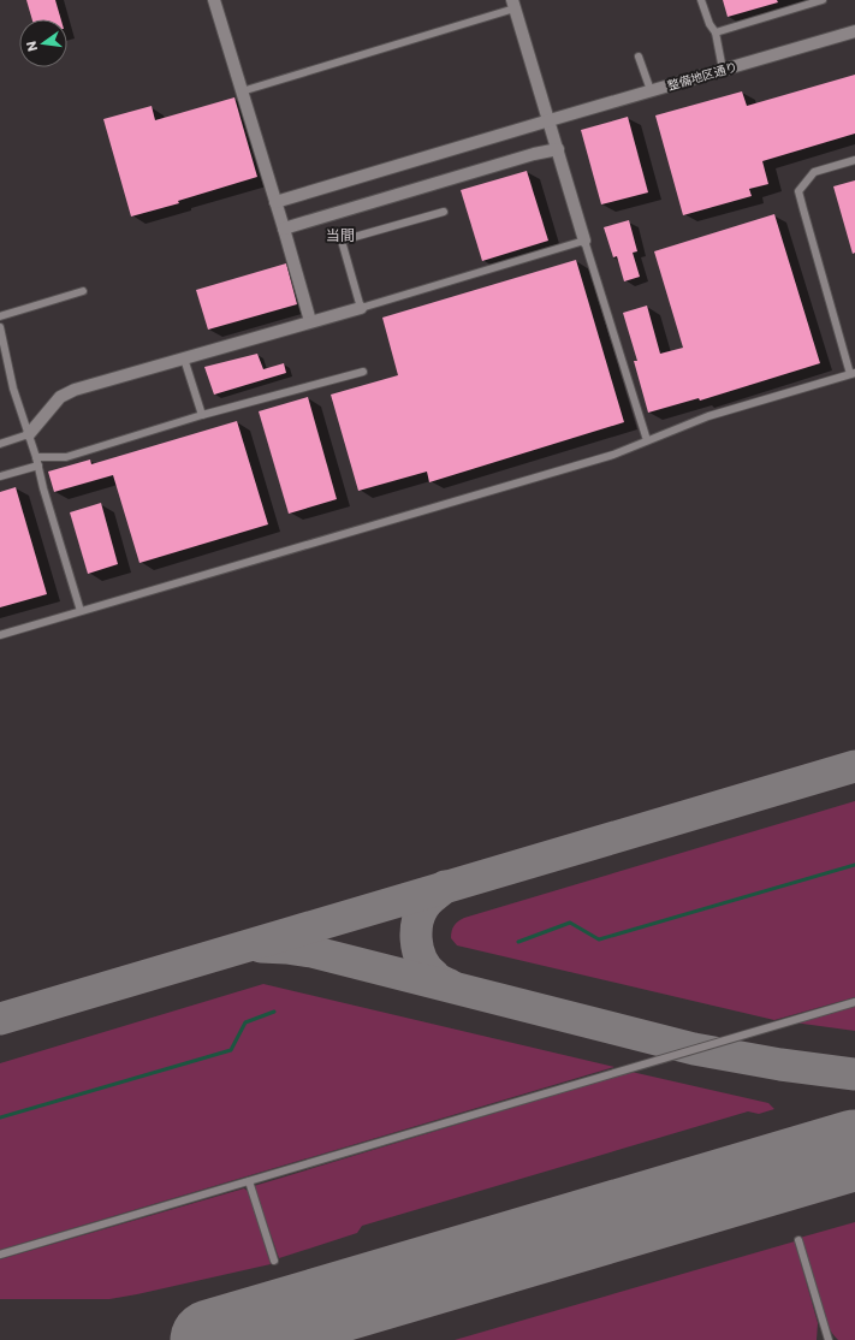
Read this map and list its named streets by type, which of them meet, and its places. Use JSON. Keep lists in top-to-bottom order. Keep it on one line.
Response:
{"streets":{"street":["整備地区通り"]},"districts":["当間"],"north":"left"}
